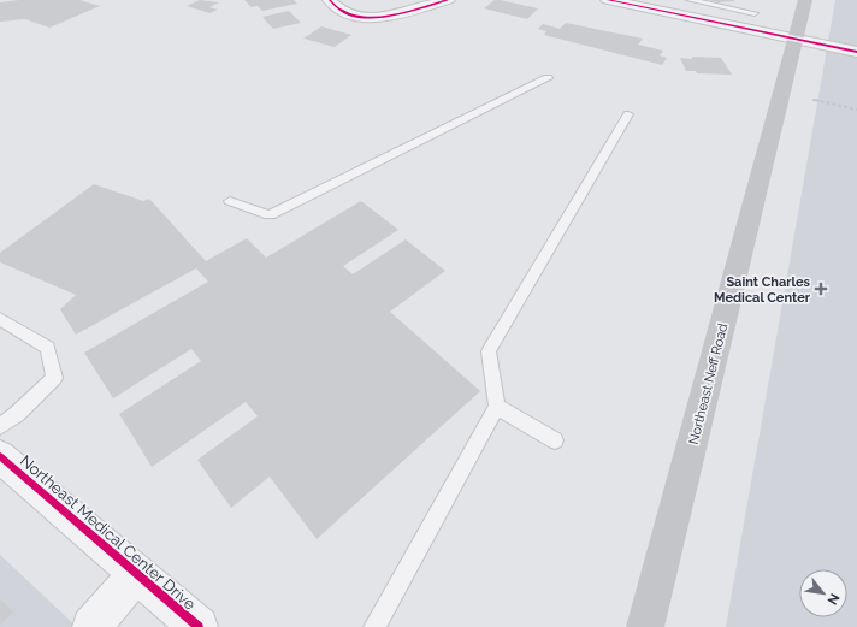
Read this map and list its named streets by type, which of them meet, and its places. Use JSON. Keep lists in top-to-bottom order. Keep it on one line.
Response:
{"streets":{"main road":["Northeast Neff Road"],"street":["Northeast Medical Center Drive"]},"places":{"health":["Saint Charles Medical Center"]},"north":"bottom right"}
